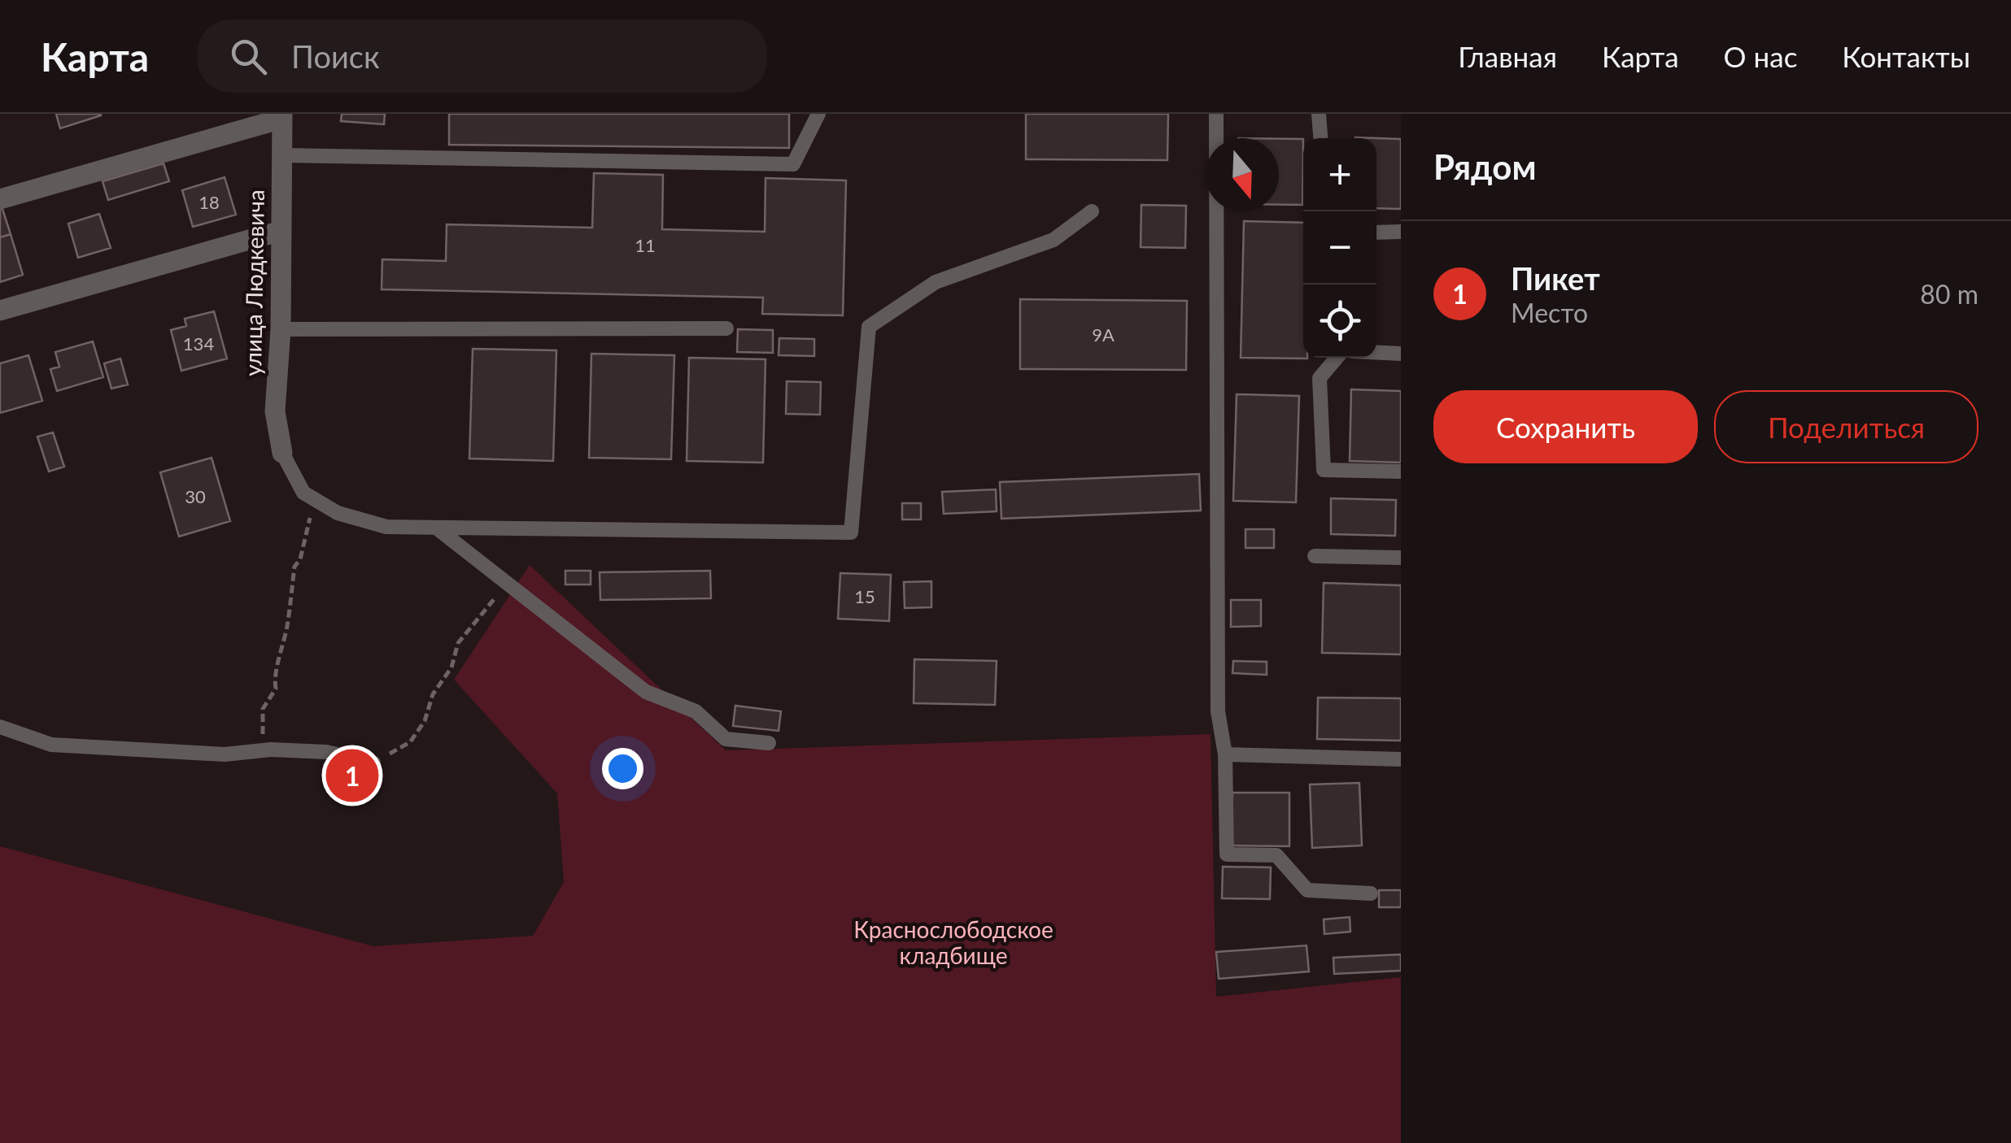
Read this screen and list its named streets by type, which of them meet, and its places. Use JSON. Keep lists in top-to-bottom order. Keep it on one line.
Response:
{"streets":{"street":["улица Людкевича"]},"parks":["Краснослободское кладбище"],"house_numbers":["18","11","9А","134","30","15"],"north":"bottom","page":{"header":"Карта","search":"Поиск","nav":["Главная","Карта","О нас","Контакты"],"heading":"Рядом","map_buttons":["+","−"],"list":[{"mark":"1","name":"Пикет","note":"Место","value":"80 m"}],"buttons":["Сохранить","Поделиться"],"pins":"1"}}
